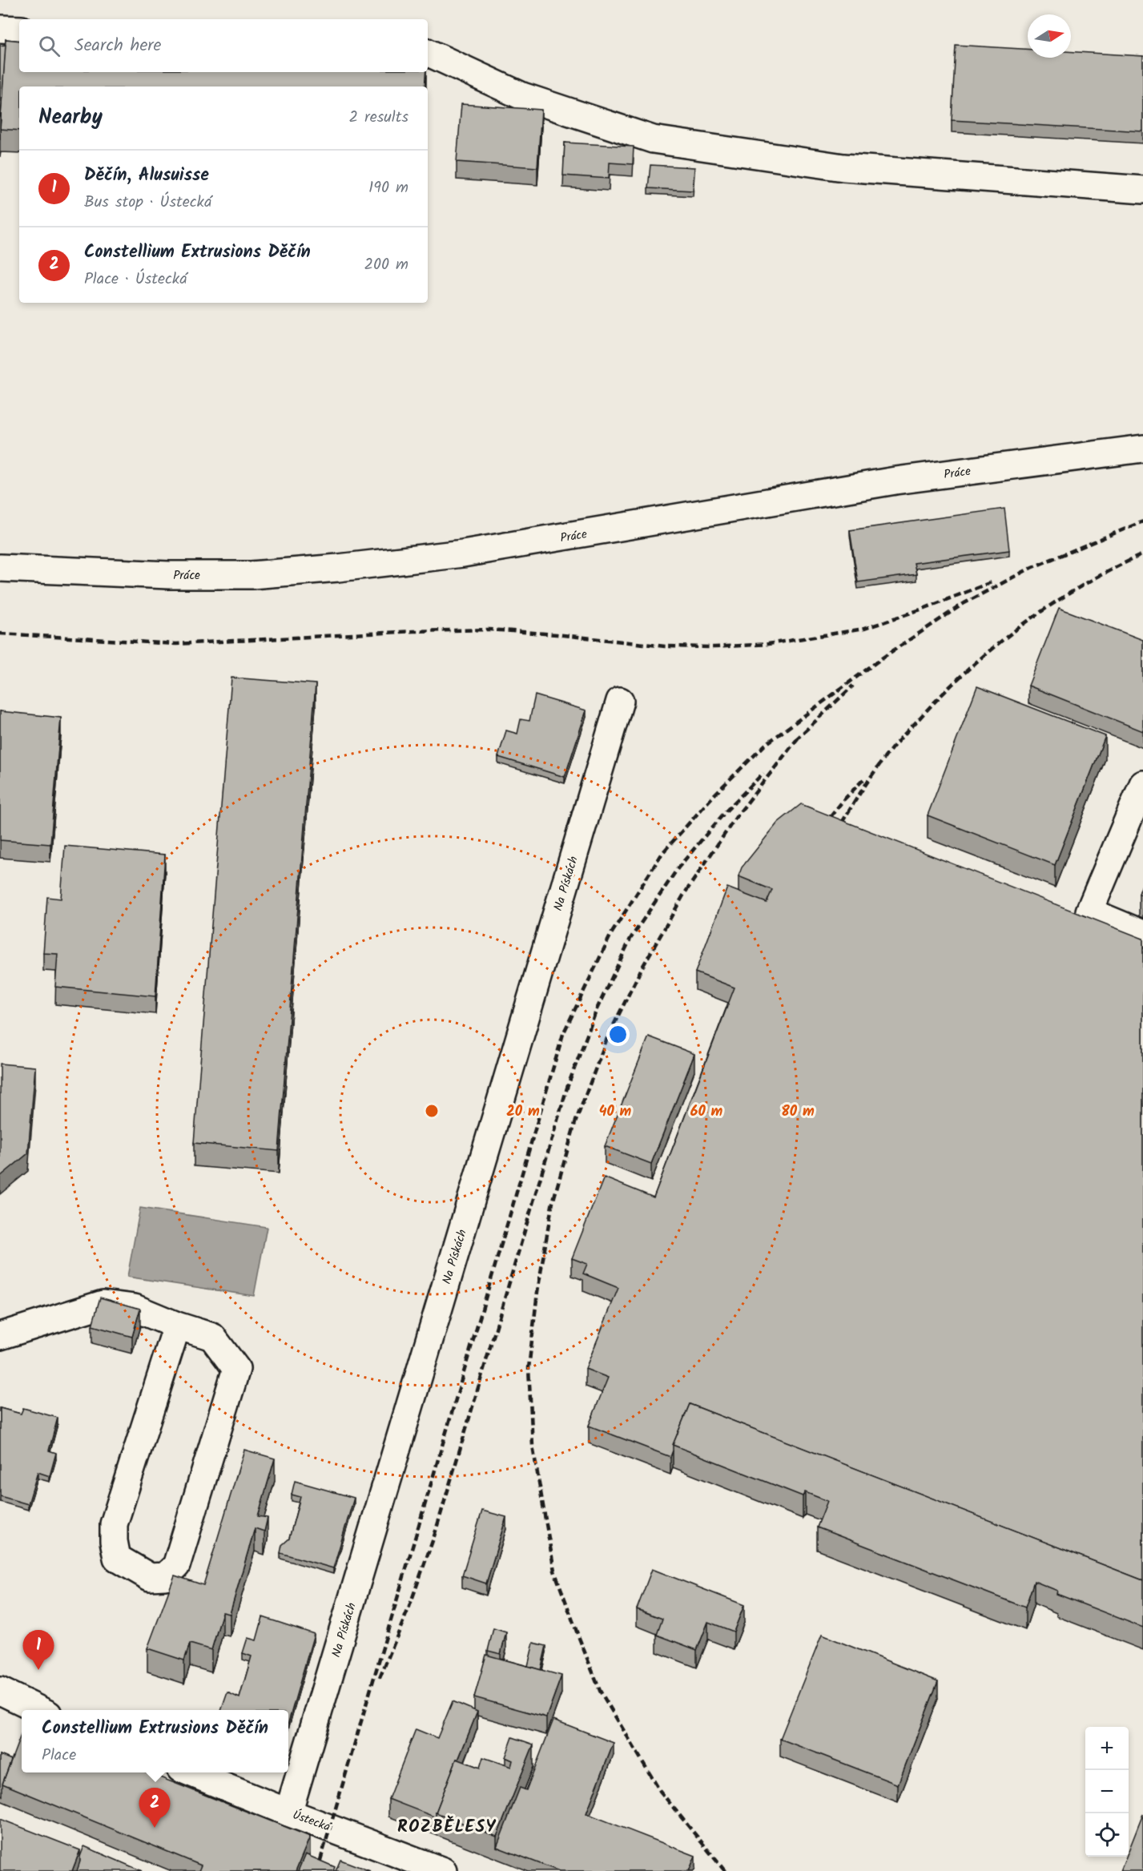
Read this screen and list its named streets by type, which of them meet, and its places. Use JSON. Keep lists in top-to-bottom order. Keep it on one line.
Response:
{"streets":{"street":["Práce","Na Pískách","Ústecká"]},"crossings":[["Na Pískách","Ústecká"]],"districts":["ROZBĚLESY"],"north":"right","page":{"search":"Search here","heading":["Nearby","2 results"],"list":[{"mark":"1","name":"Děčín, Alusuisse","note":"Bus stop · Ústecká","value":"190 m"},{"mark":"2","name":"Constellium Extrusions Děčín","note":"Place · Ústecká","value":"200 m"}],"pins":["1","2"],"popup":["Constellium Extrusions Děčín","Place"],"map_buttons":["+","−"]},"rings":["20 m","40 m","60 m","80 m"]}
